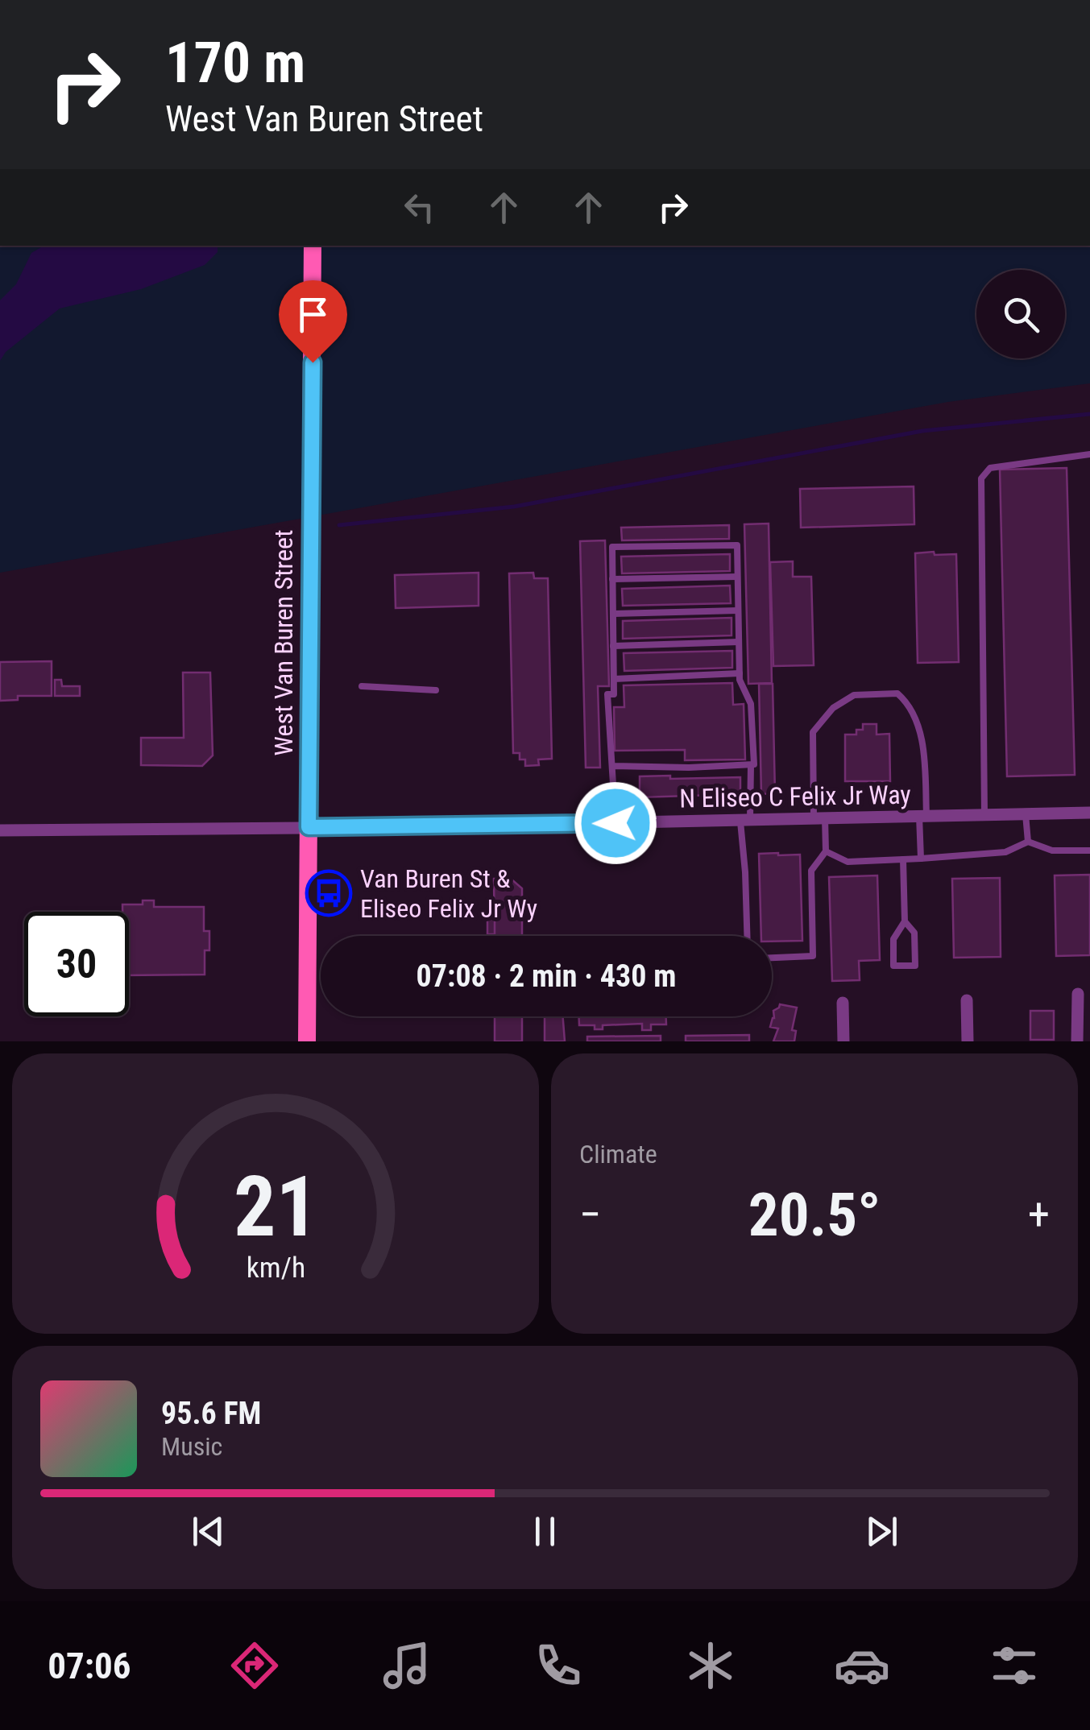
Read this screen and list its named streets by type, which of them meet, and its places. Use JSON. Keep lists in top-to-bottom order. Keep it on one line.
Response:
{"streets":{"main road":["West Van Buren Street"],"street":["N Eliseo C Felix Jr Way"]},"crossings":[["West Van Buren Street","N Eliseo C Felix Jr Way"]],"places":{"bus stop":["Van Buren St & Eliseo Felix Jr Wy"]},"page":{"turn":["170 m","West Van Buren Street"],"limit":"30","trip":"07:08 · 2 min · 430 m","tile":"Climate","heat":["−","20.5°","+"],"song":["95.6 FM","Music"],"tabs":"07:06","gauge":["21","km/h"]}}
